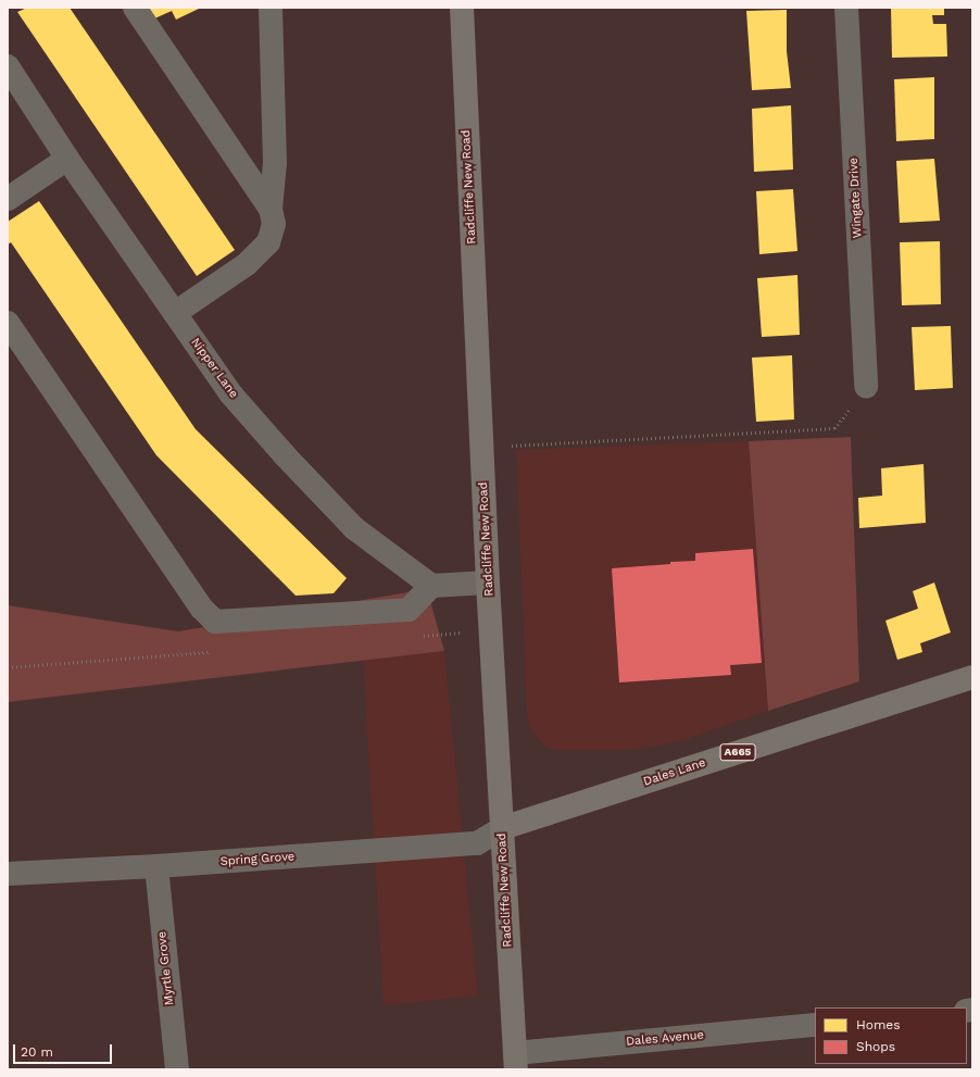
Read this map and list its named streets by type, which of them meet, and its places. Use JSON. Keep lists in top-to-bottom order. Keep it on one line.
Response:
{"streets":{"main road":["Radcliffe New Road","A665","Dales Lane"],"street":["Wingate Drive","Nipper Lane","Spring Grove","Myrtle Grove","Dales Avenue"]},"crossings":[["Radcliffe New Road","Dales Lane"],["Radcliffe New Road","Spring Grove"],["Radcliffe New Road","Dales Avenue"],["Dales Lane","Spring Grove"],["Spring Grove","Myrtle Grove"]],"legend":["Homes","Shops"],"scale_bar":"20 m"}
